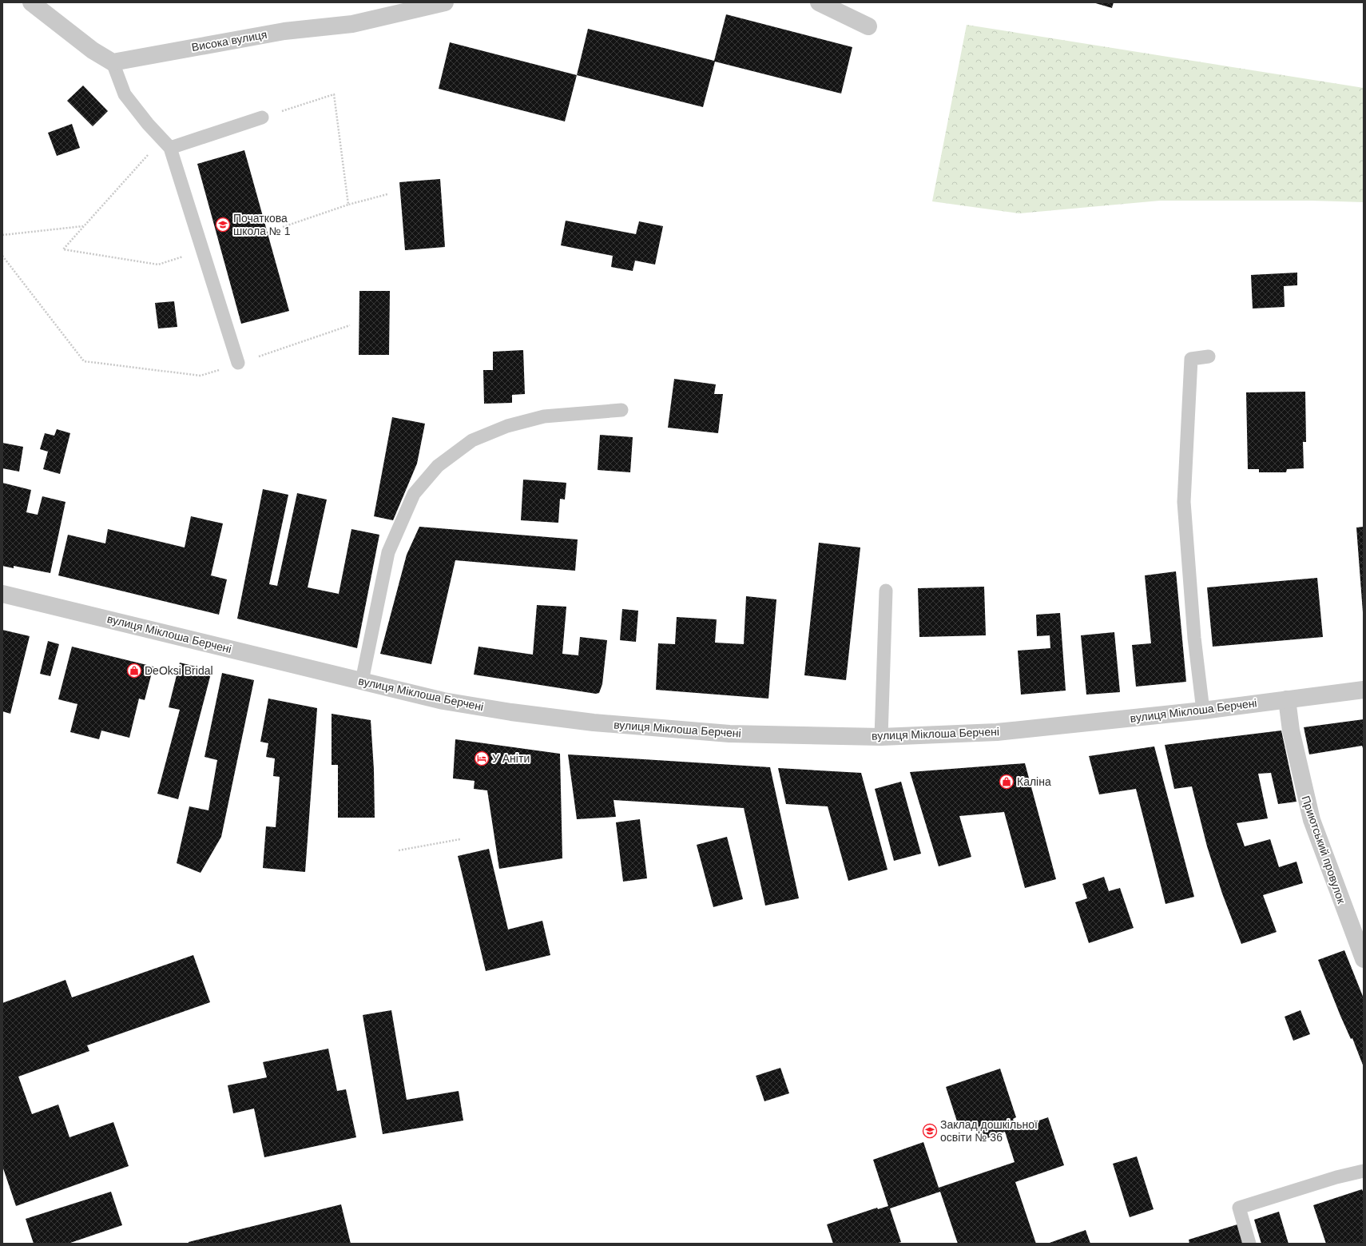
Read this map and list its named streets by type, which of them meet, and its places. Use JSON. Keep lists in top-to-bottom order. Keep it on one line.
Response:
{"streets":{"street":["Висока вулиця","вулиця Міклоша Берчені","Приютський провулок"]},"crossings":[["вулиця Міклоша Берчені","Приютський провулок"]],"places":{"school or university":["Початкова школа № 1","Заклад дошкільної освіти № 36"],"shop":["DeOksi Bridal","Калiна"],"hotel":["У Аніти"]}}
